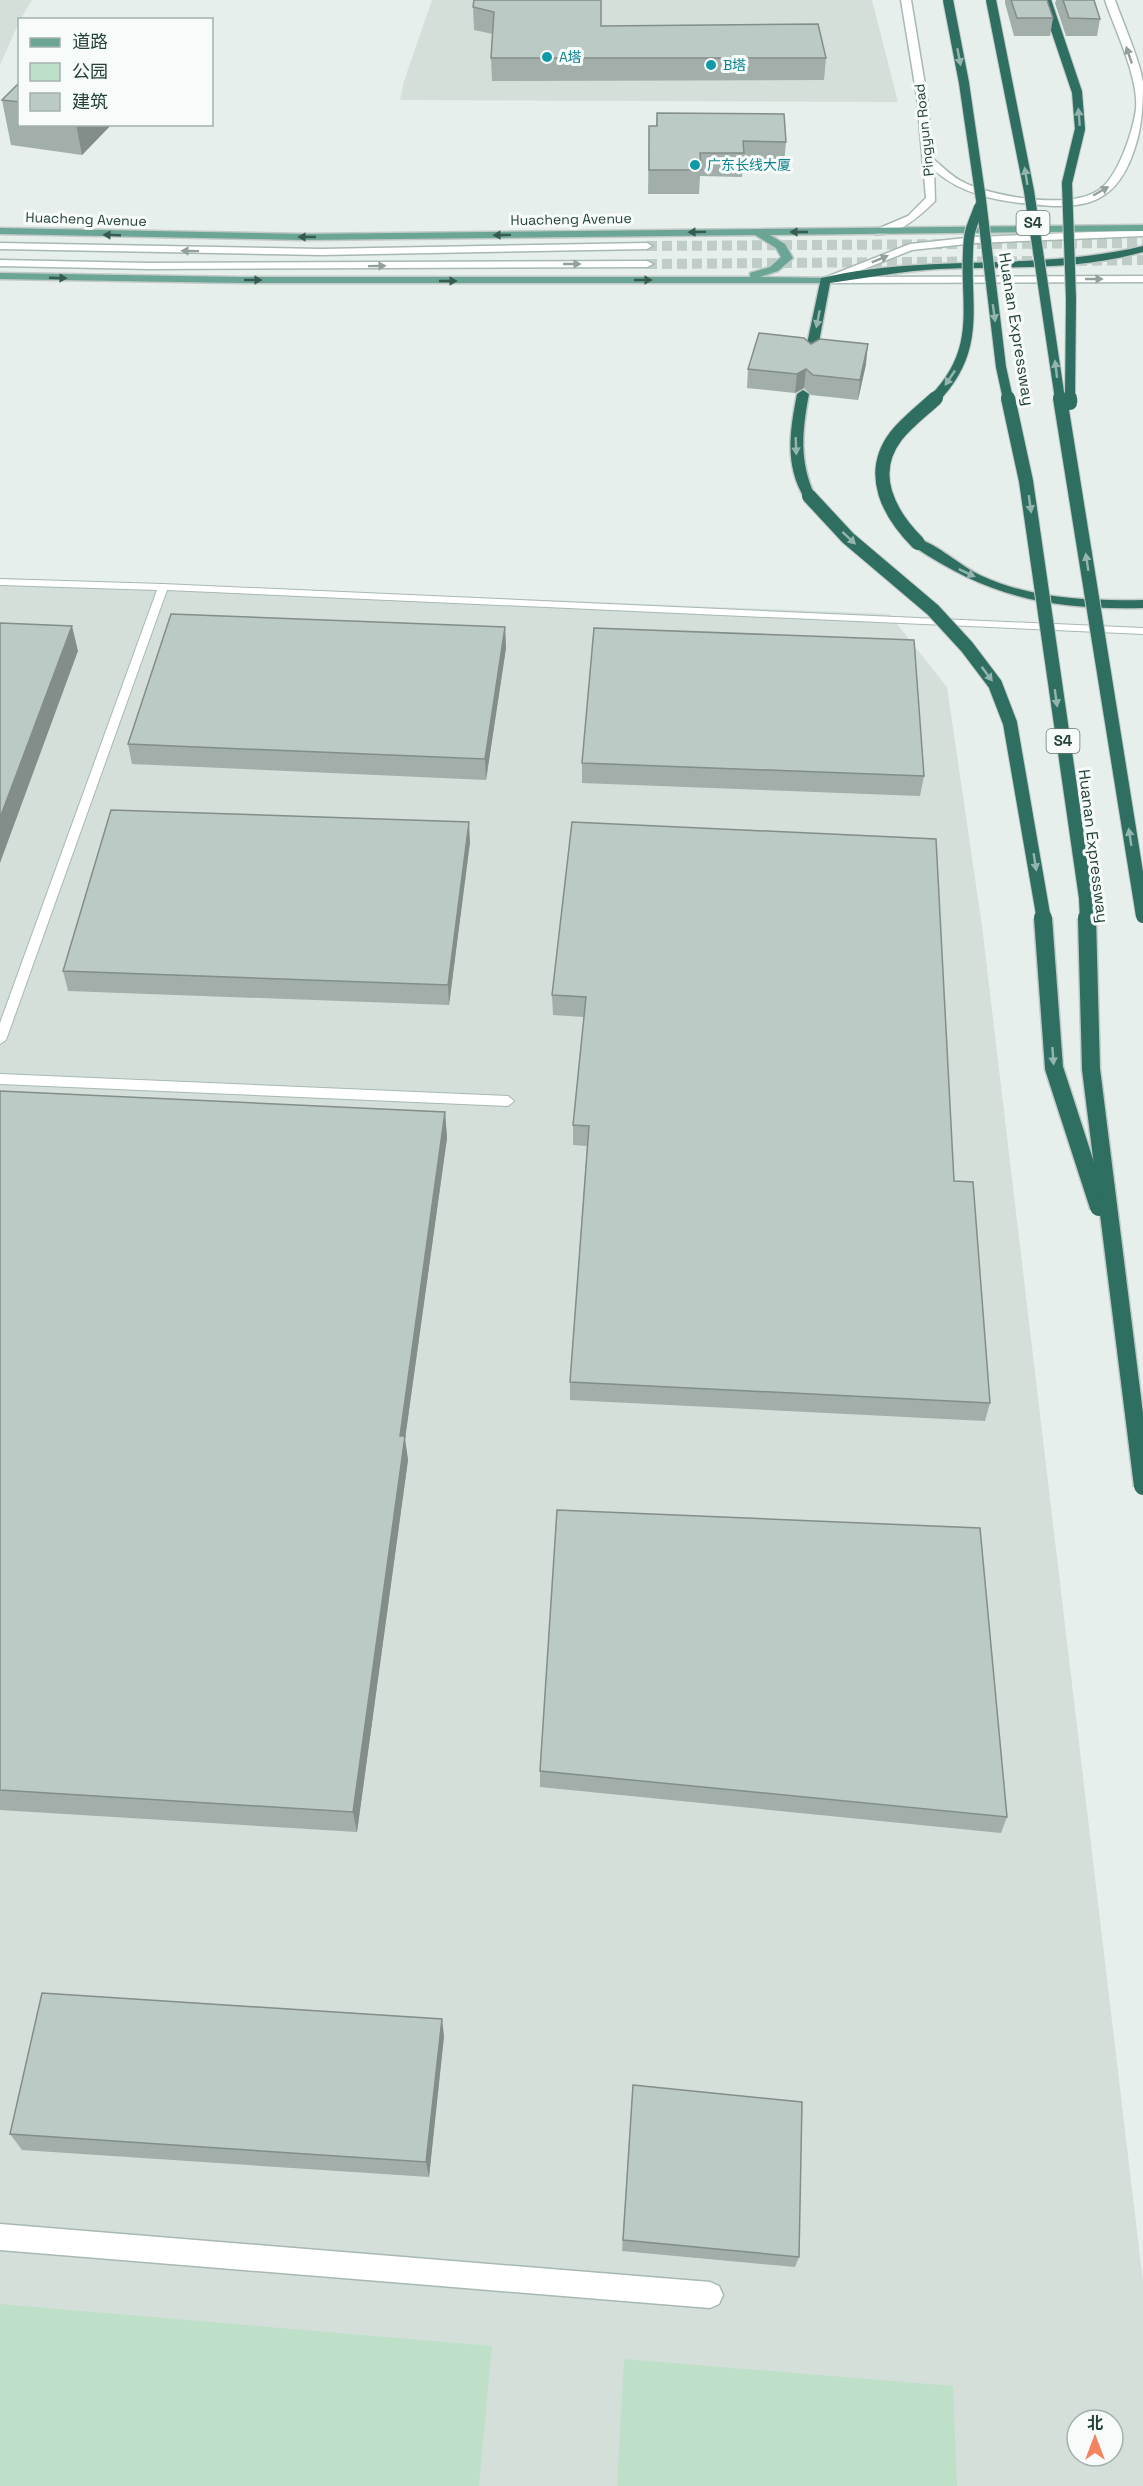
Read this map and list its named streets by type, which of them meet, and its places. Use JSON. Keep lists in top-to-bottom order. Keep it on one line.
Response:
{"streets":{"highway":["S4","Huanan Expressway"],"main road":["Huacheng Avenue"],"street":["Pingyun Road"]},"crossings":[["Pingyun Road","Huacheng Avenue"]],"places":["A塔","B塔","广东长线大厦"],"legend":["道路","公园","建筑"],"north":"top"}
